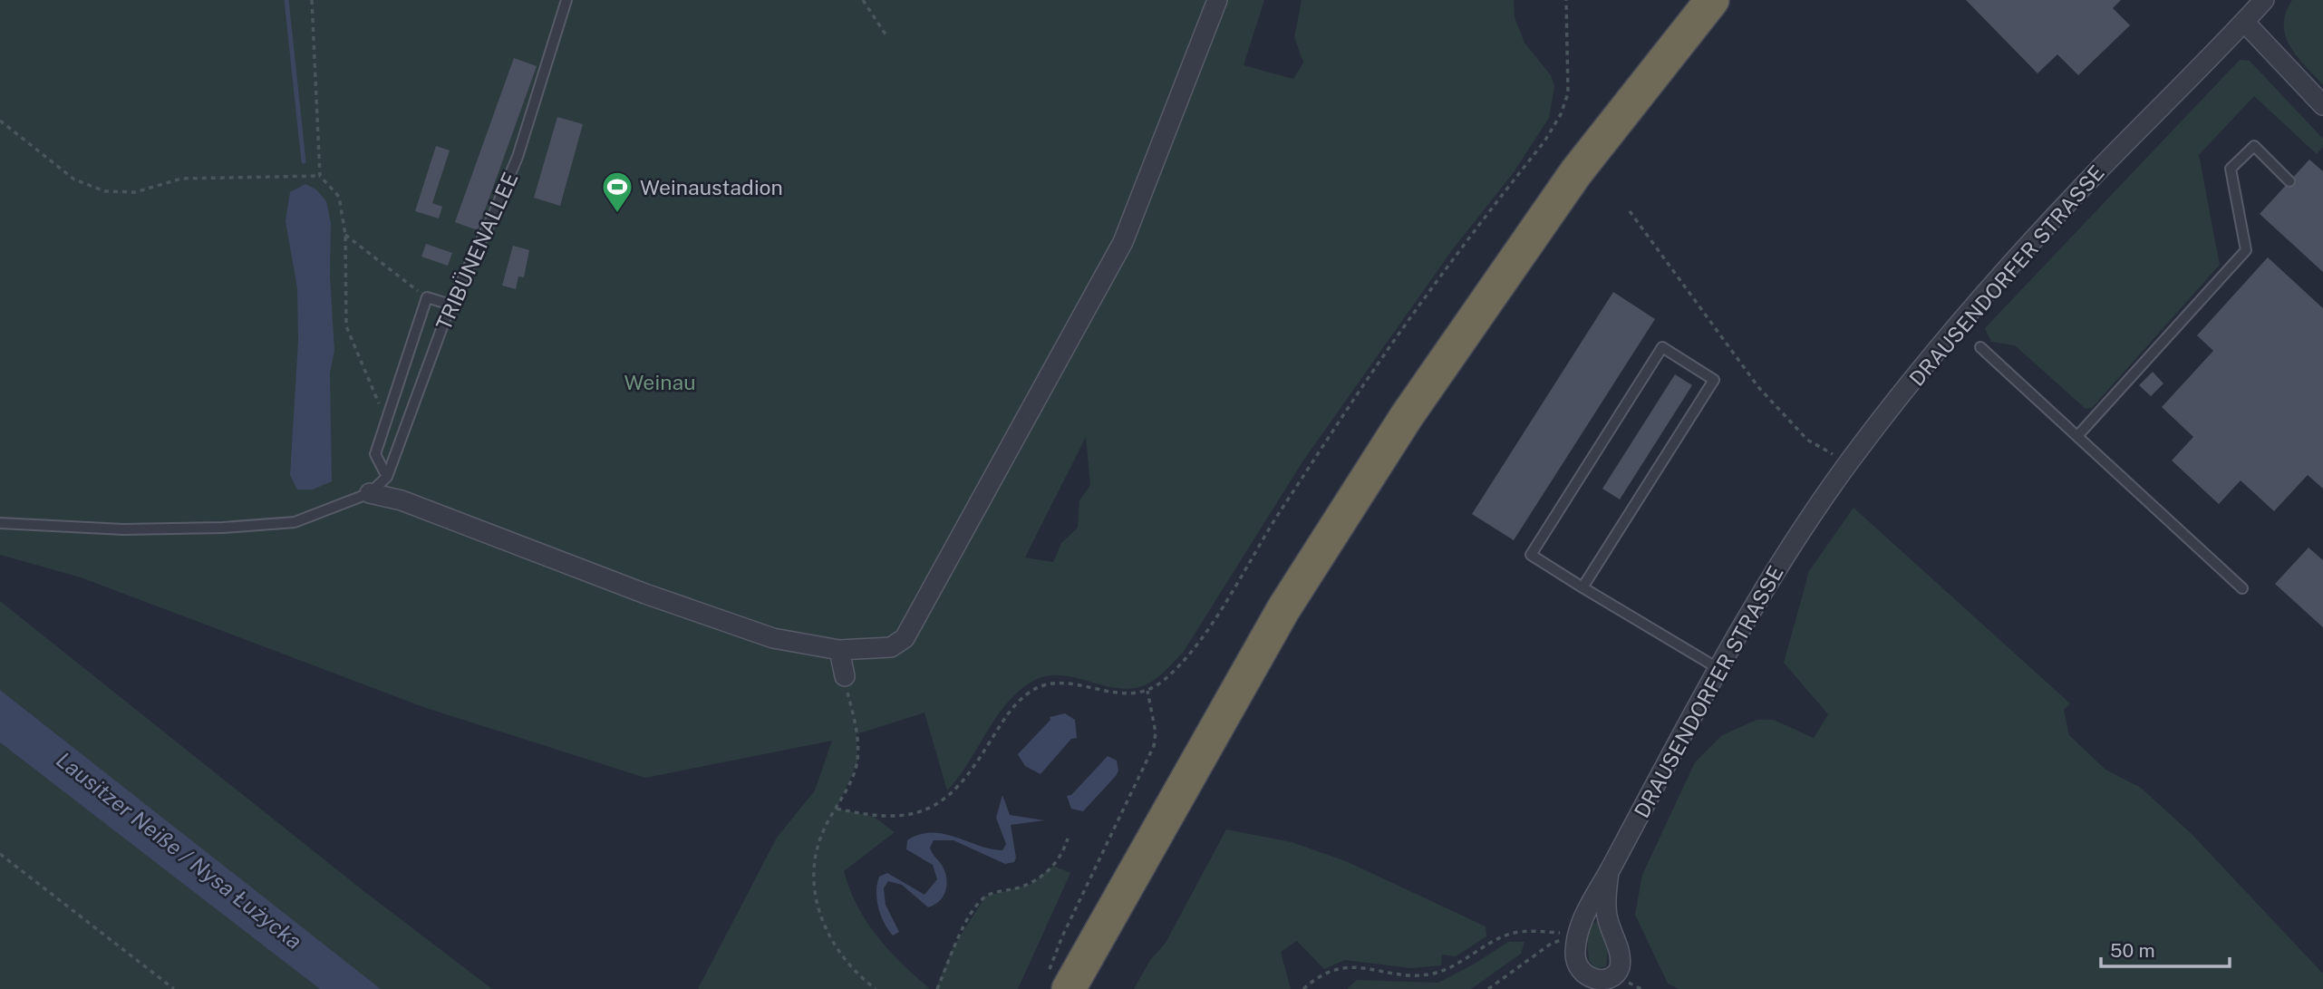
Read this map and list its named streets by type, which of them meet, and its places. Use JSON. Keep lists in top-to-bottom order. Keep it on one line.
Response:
{"streets":{"street":["DRAUSENDORFER STRASSE"],"lane":["TRIBÜNENALLEE"]},"water":["Lausitzer Neiße / Nysa Łużycka"],"parks":["Weinau"],"places":{"sports":["Weinaustadion"]},"scale_bar":"50 m"}
